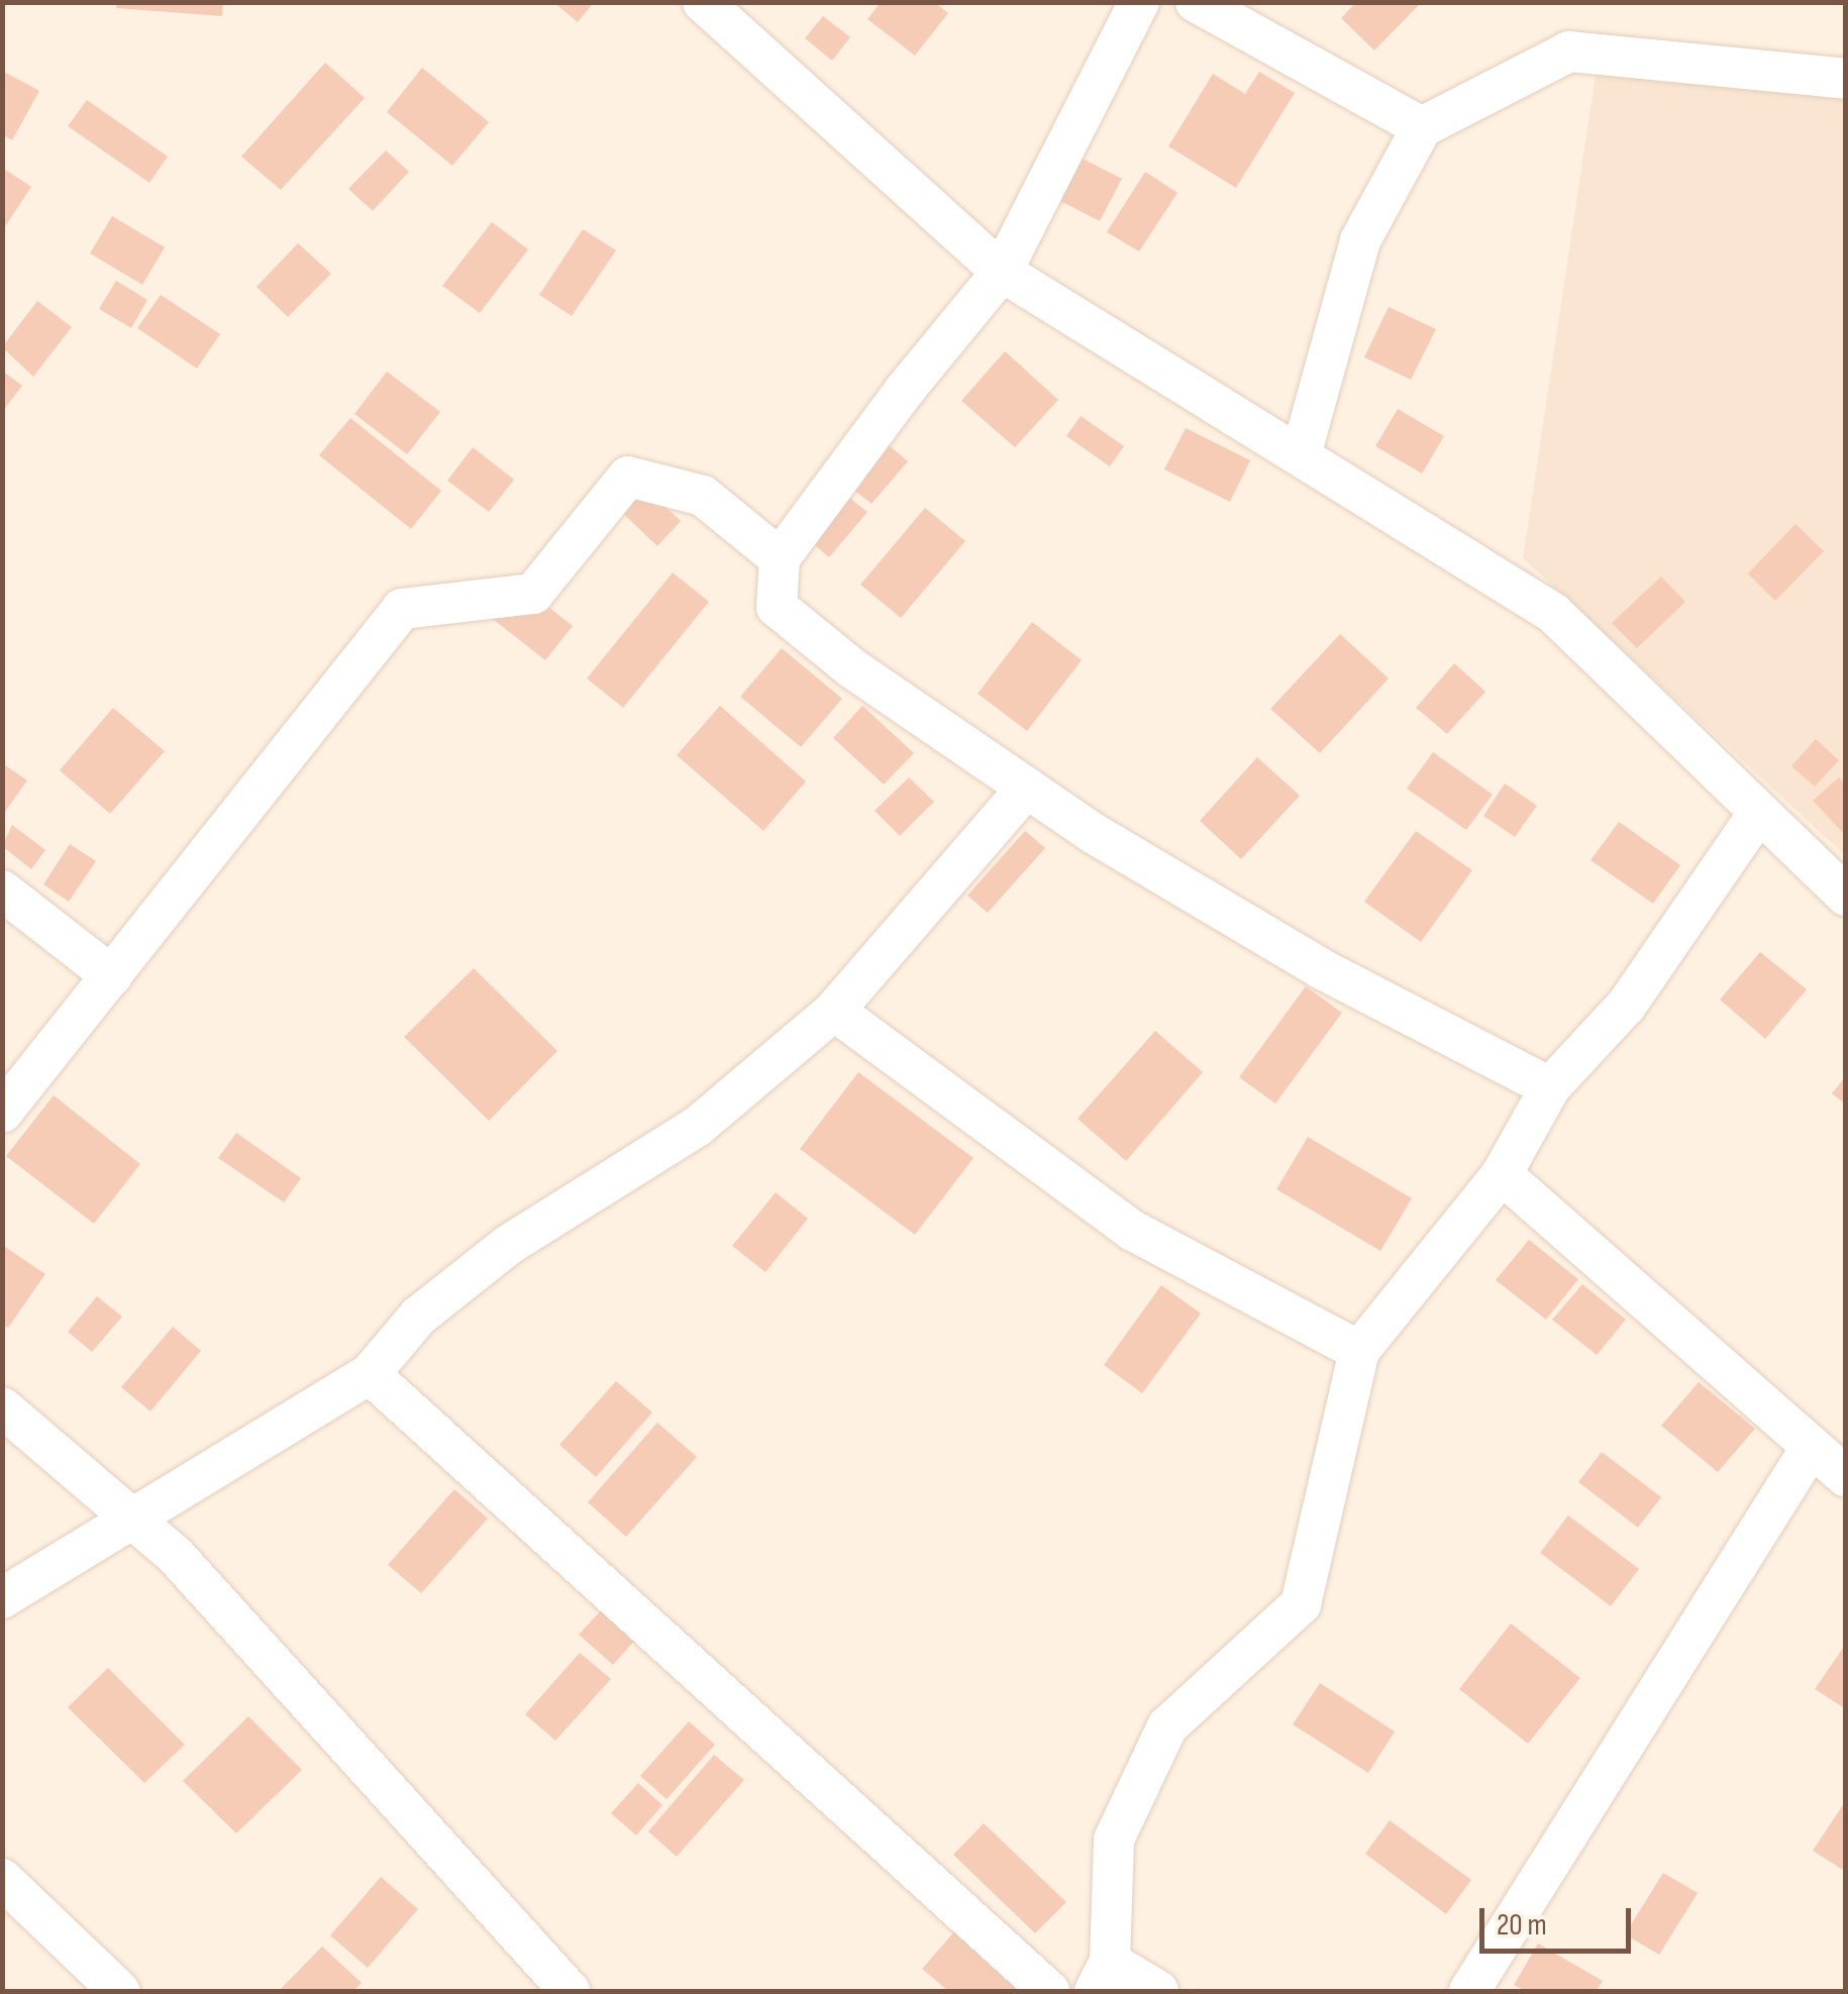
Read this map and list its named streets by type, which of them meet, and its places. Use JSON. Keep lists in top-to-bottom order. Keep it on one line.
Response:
{"scale_bar":"20 m"}
